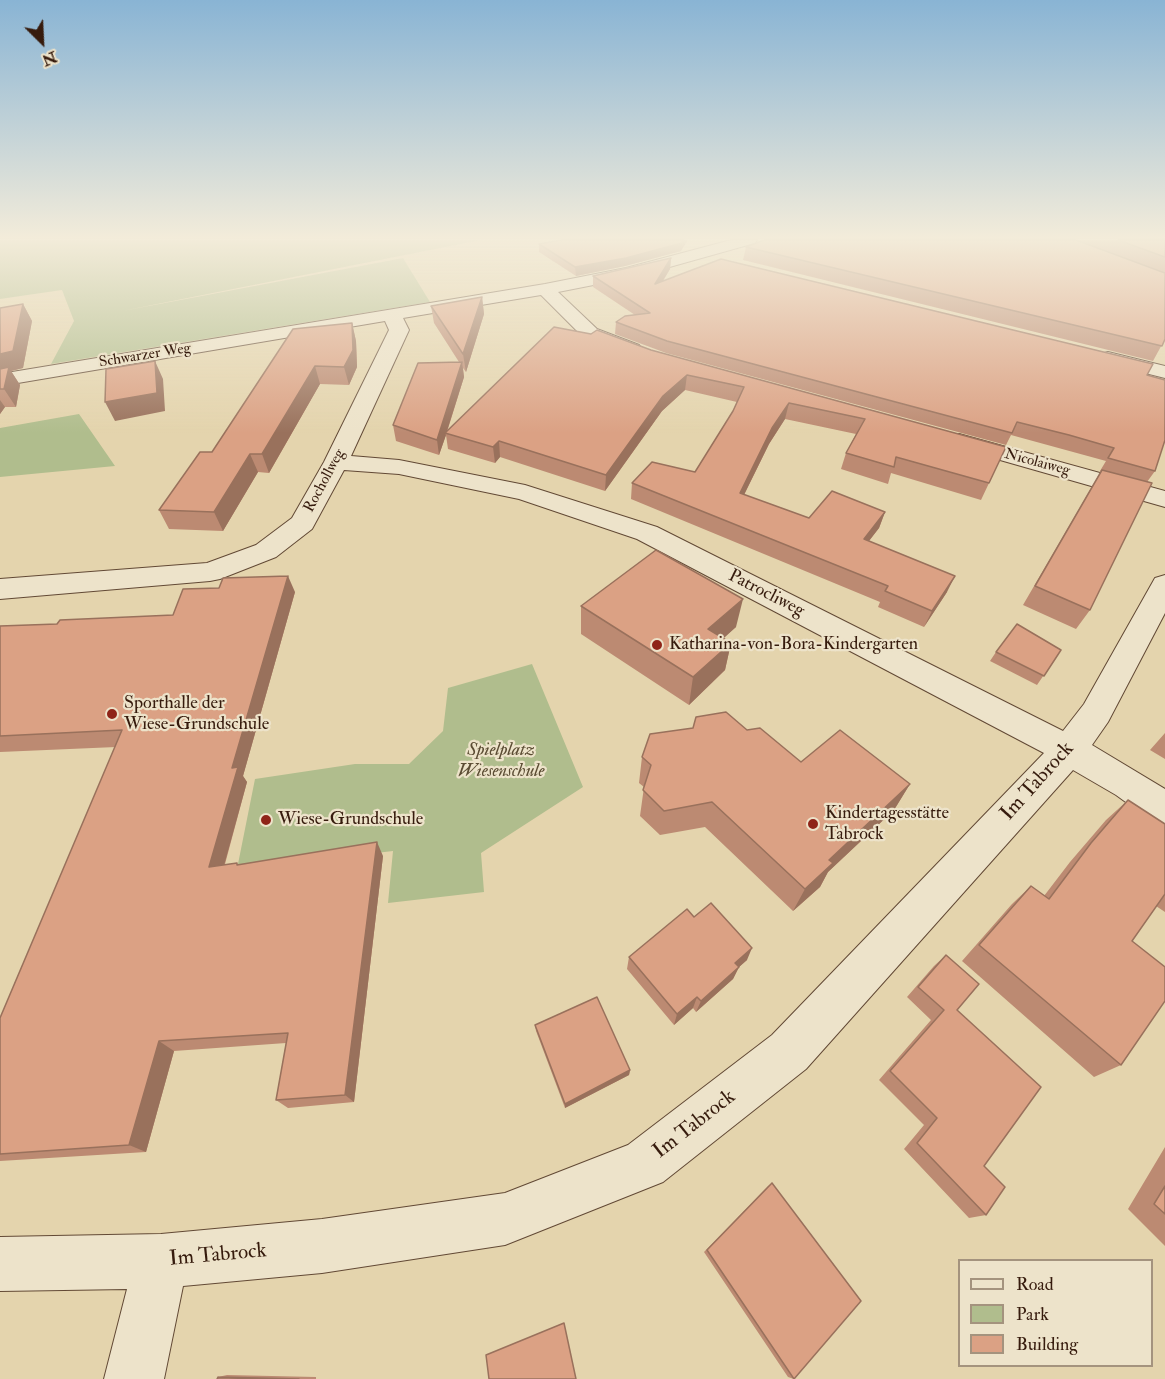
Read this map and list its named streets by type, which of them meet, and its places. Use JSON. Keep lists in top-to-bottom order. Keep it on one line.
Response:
{"streets":{"street":["Schwarzer Weg","Nicolaiweg","Rochollweg","Patrocliweg","Im Tabrock"]},"crossings":[["Schwarzer Weg","Rochollweg"],["Rochollweg","Patrocliweg"],["Patrocliweg","Im Tabrock"]],"parks":["Spielplatz Wiesenschule"],"places":["Katharina-von-Bora-Kindergarten","Sporthalle der Wiese-Grundschule","Wiese-Grundschule","Kindertagesstätte Tabrock"],"legend":["Road","Park","Building"],"north":"bottom right"}
